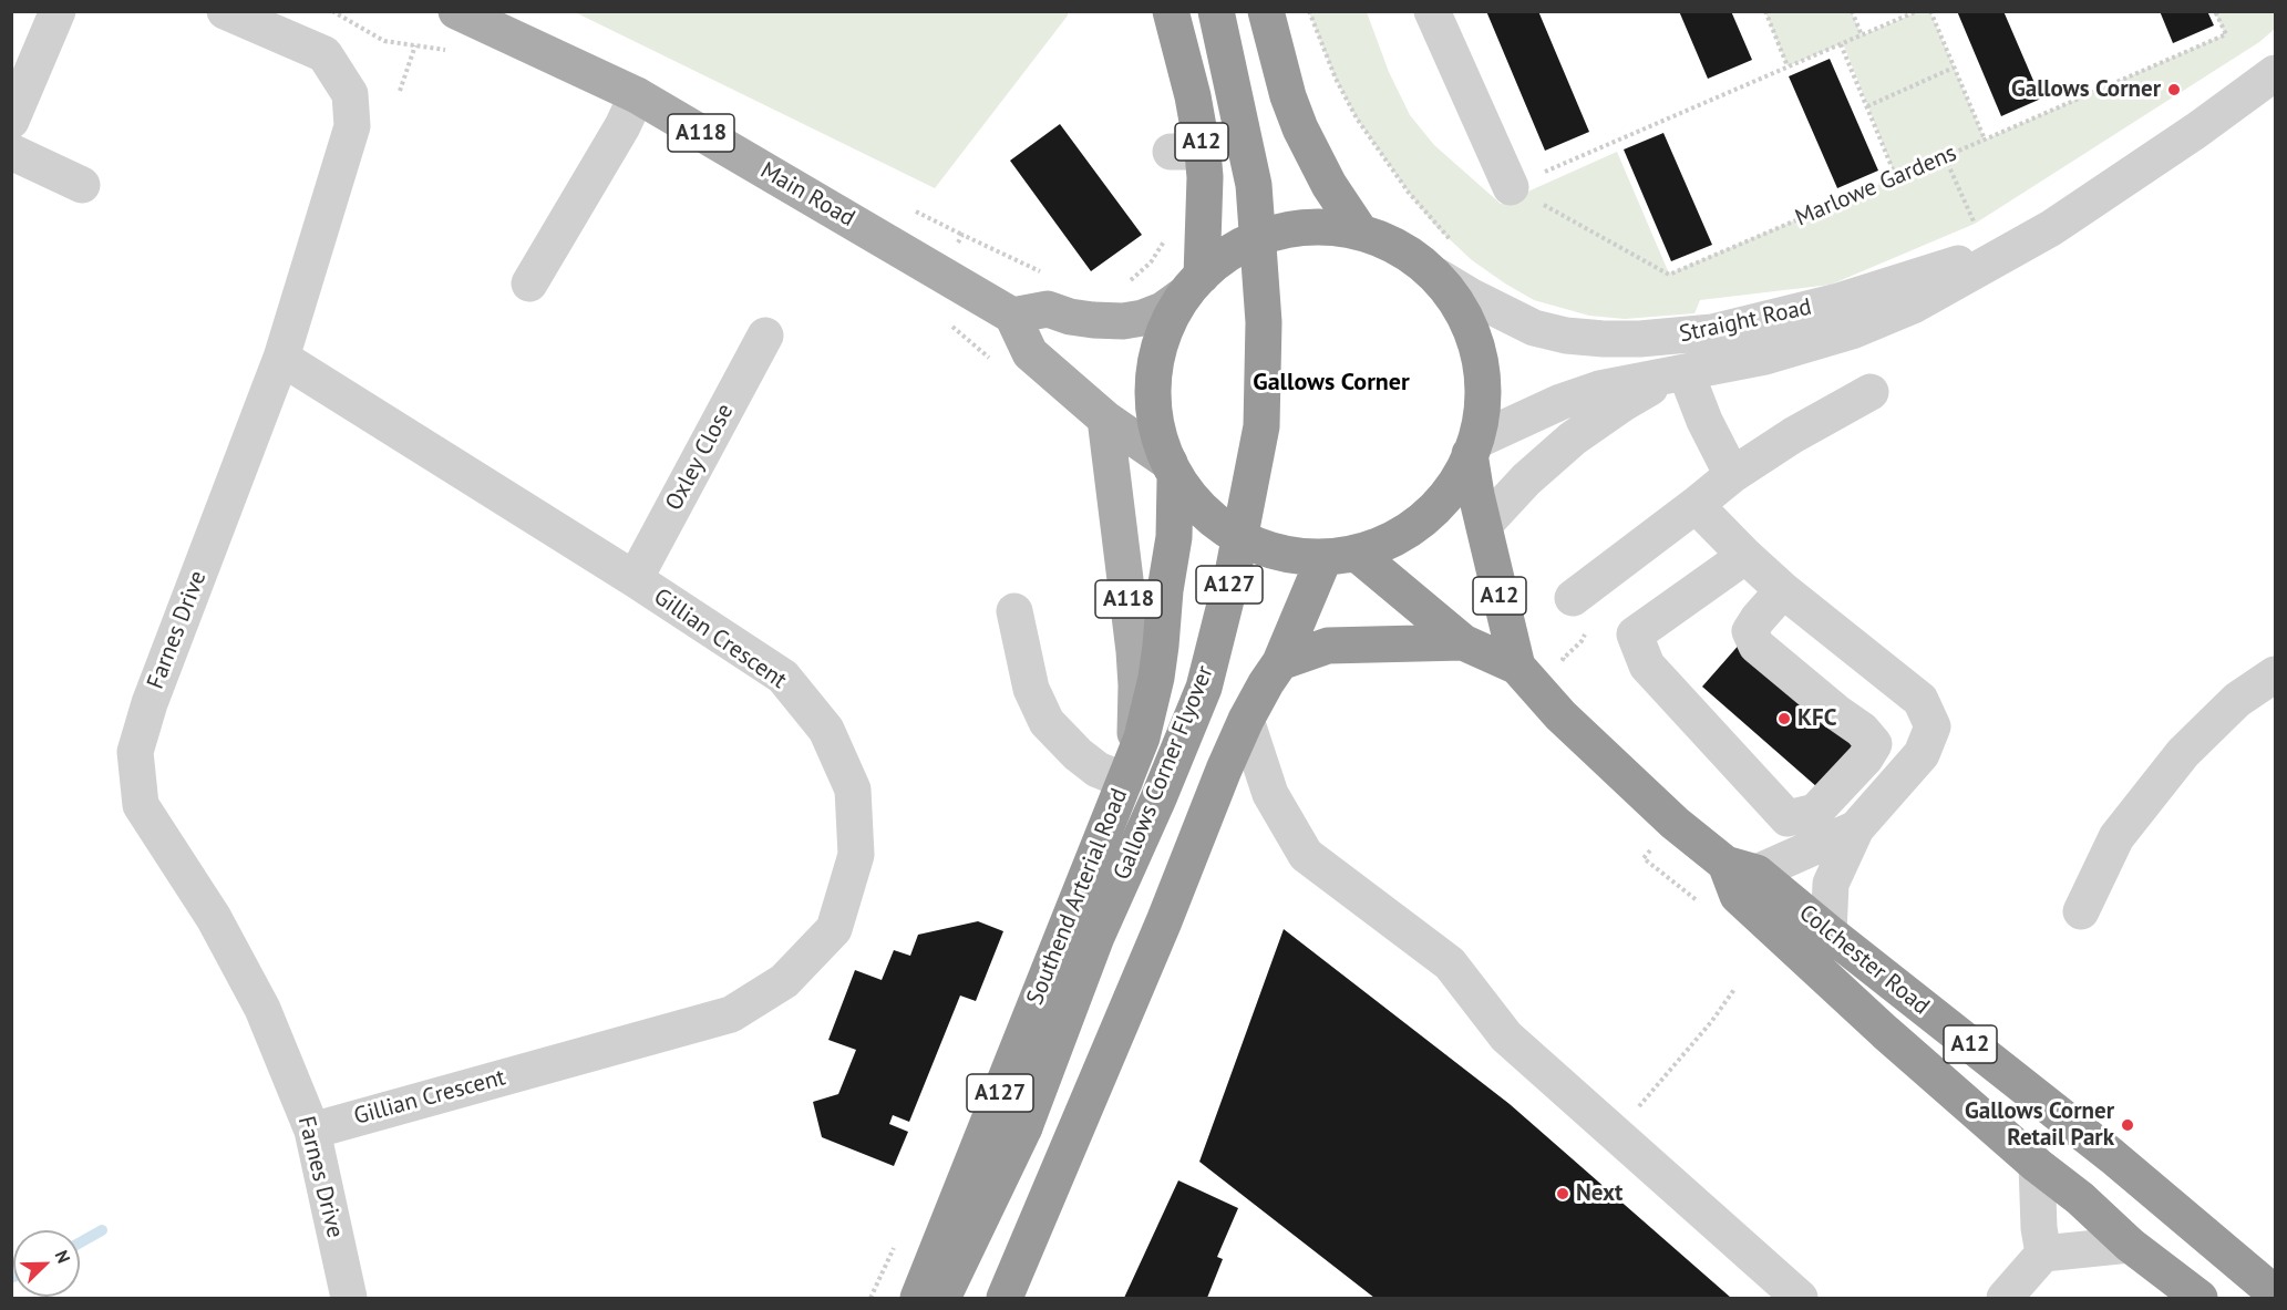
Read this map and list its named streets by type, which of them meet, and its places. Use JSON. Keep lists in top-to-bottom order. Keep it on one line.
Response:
{"streets":{"highway":["A12","A127","Gallows Corner Flyover","Southend Arterial Road","Colchester Road"],"main road":["A118","Main Road"],"street":["Straight Road","Oxley Close","Farnes Drive","Gillian Crescent"],"path":["Marlowe Gardens"]},"crossings":[["A118","Southend Arterial Road"],["Straight Road","Colchester Road"],["Oxley Close","Gillian Crescent"],["A127","Gallows Corner Flyover"],["Farnes Drive","Gillian Crescent"]],"districts":["Gallows Corner"],"places":["Gallows Corner","KFC","Gallows Corner Retail Park","Next"],"north":"top right"}
